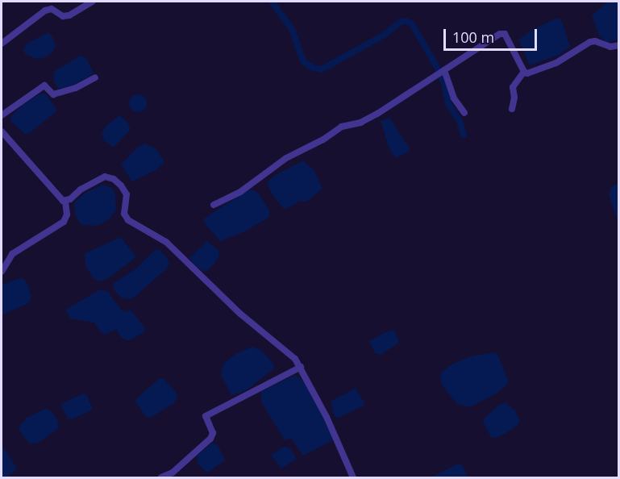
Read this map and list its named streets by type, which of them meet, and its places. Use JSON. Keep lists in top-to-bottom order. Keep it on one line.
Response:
{"scale_bar":"100 m"}
